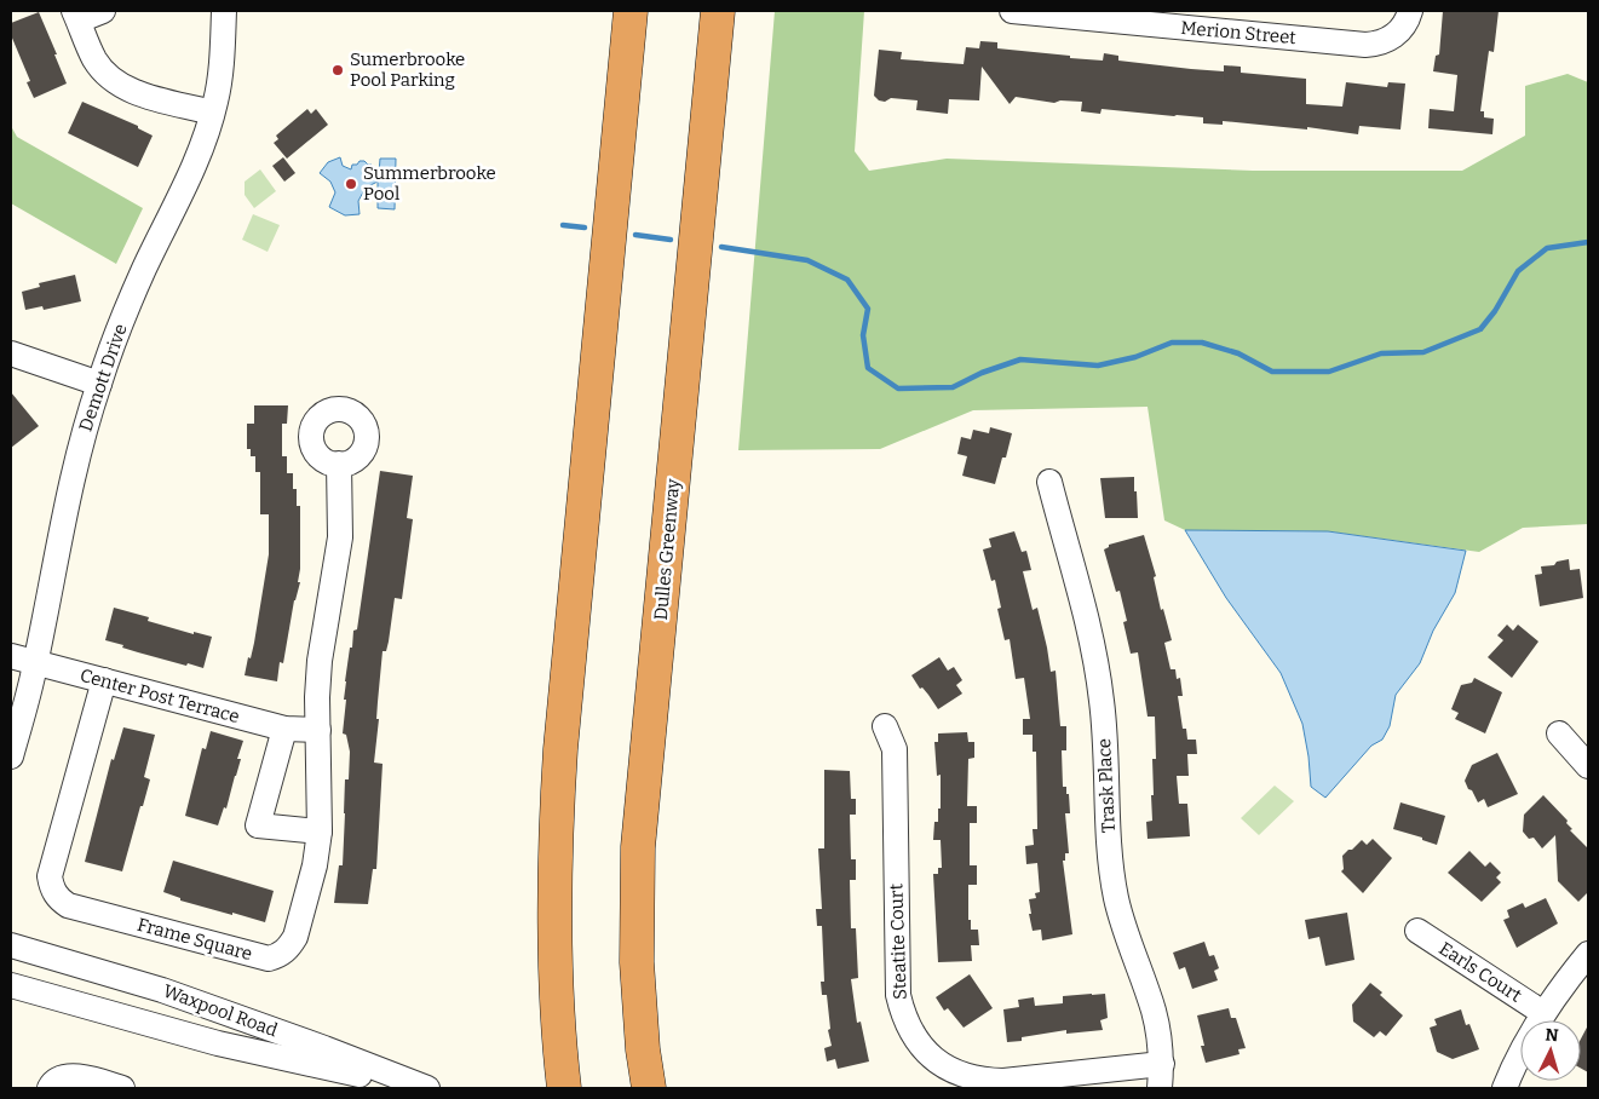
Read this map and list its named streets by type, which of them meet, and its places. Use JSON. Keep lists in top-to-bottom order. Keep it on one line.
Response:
{"streets":{"highway":["Dulles Greenway"],"street":["Merion Street","Demott Drive","Center Post Terrace","Trask Place","Frame Square","Steatite Court","Earls Court","Waxpool Road"]},"crossings":[["Demott Drive","Center Post Terrace"],["Center Post Terrace","Frame Square"],["Trask Place","Steatite Court"]],"places":["Sumerbrooke Pool Parking","Summerbrooke Pool"],"north":"top"}
